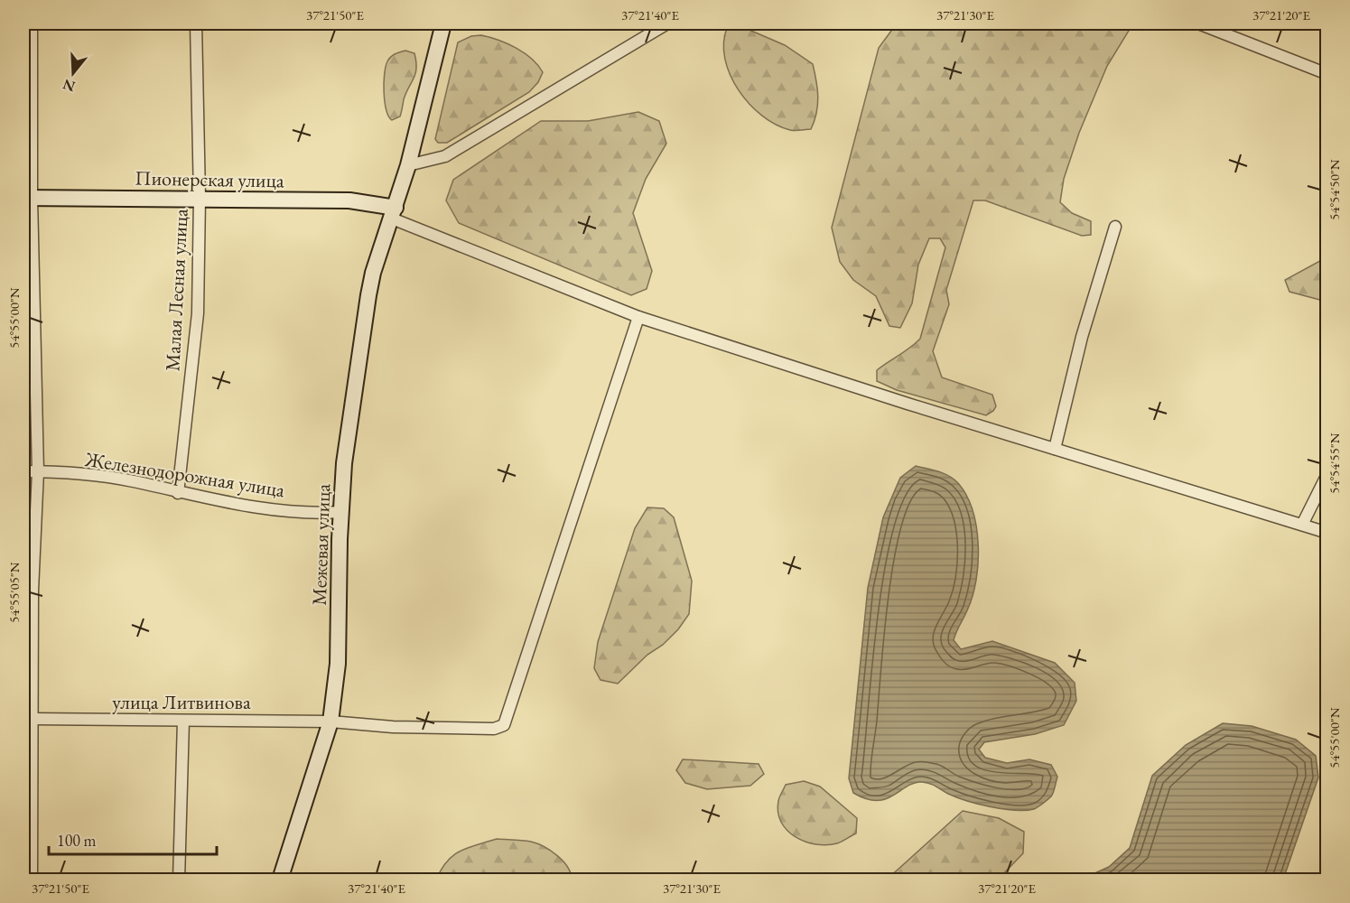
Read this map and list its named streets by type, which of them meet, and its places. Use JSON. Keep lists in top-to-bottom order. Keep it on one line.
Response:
{"streets":{"street":["Пионерская улица","Малая Лесная улица","Железнодорожная улица","Межевая улица","улица Литвинова"]},"crossings":[["Пионерская улица","Малая Лесная улица"],["Пионерская улица","Межевая улица"],["Малая Лесная улица","Железнодорожная улица"],["Железнодорожная улица","Межевая улица"],["Межевая улица","улица Литвинова"]],"scale_bar":"100 m","north":"bottom","coordinates":["37°21'50\"E","37°21'40\"E","37°21'30\"E","37°21'20\"E","54°54'50\"N","54°55'00\"N","54°54'55\"N","54°55'05\"N"]}
